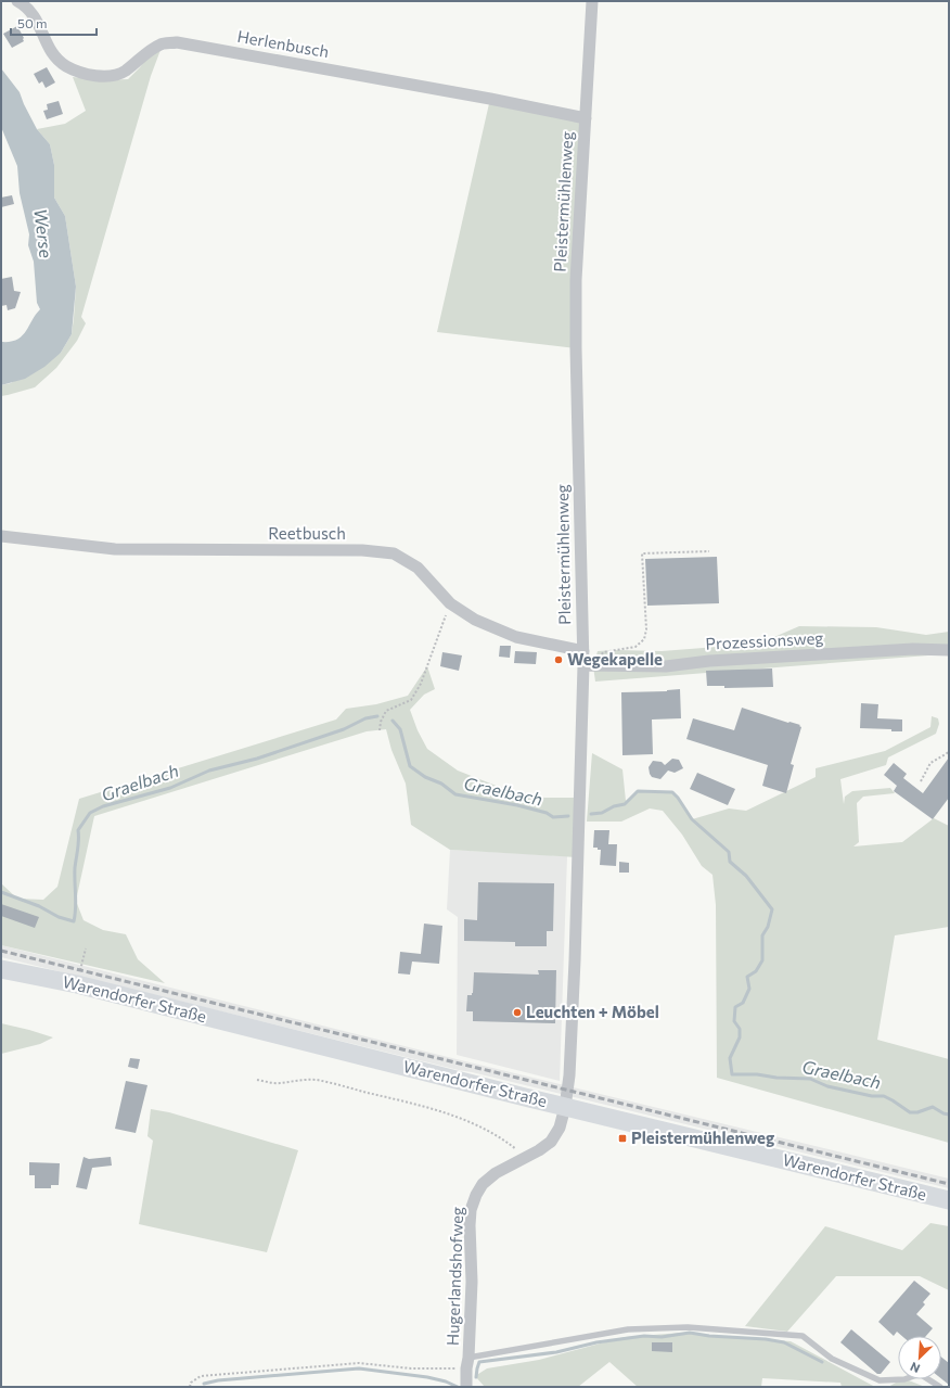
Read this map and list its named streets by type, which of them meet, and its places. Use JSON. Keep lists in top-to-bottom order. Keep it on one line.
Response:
{"streets":{"main road":["Warendorfer Straße"],"street":["Herlenbusch","Pleistermühlenweg","Reetbusch","Prozessionsweg","Hugerlandshofweg"]},"crossings":[["Herlenbusch","Pleistermühlenweg"],["Pleistermühlenweg","Reetbusch"],["Pleistermühlenweg","Prozessionsweg"],["Pleistermühlenweg","Warendorfer Straße"],["Pleistermühlenweg","Hugerlandshofweg"],["Warendorfer Straße","Hugerlandshofweg"]],"water":["Werse","Graelbach"],"places":{"other":["Wegekapelle","Leuchten + Möbel"],"transit":["Pleistermühlenweg"]},"scale_bar":"50 m","north":"bottom left"}
